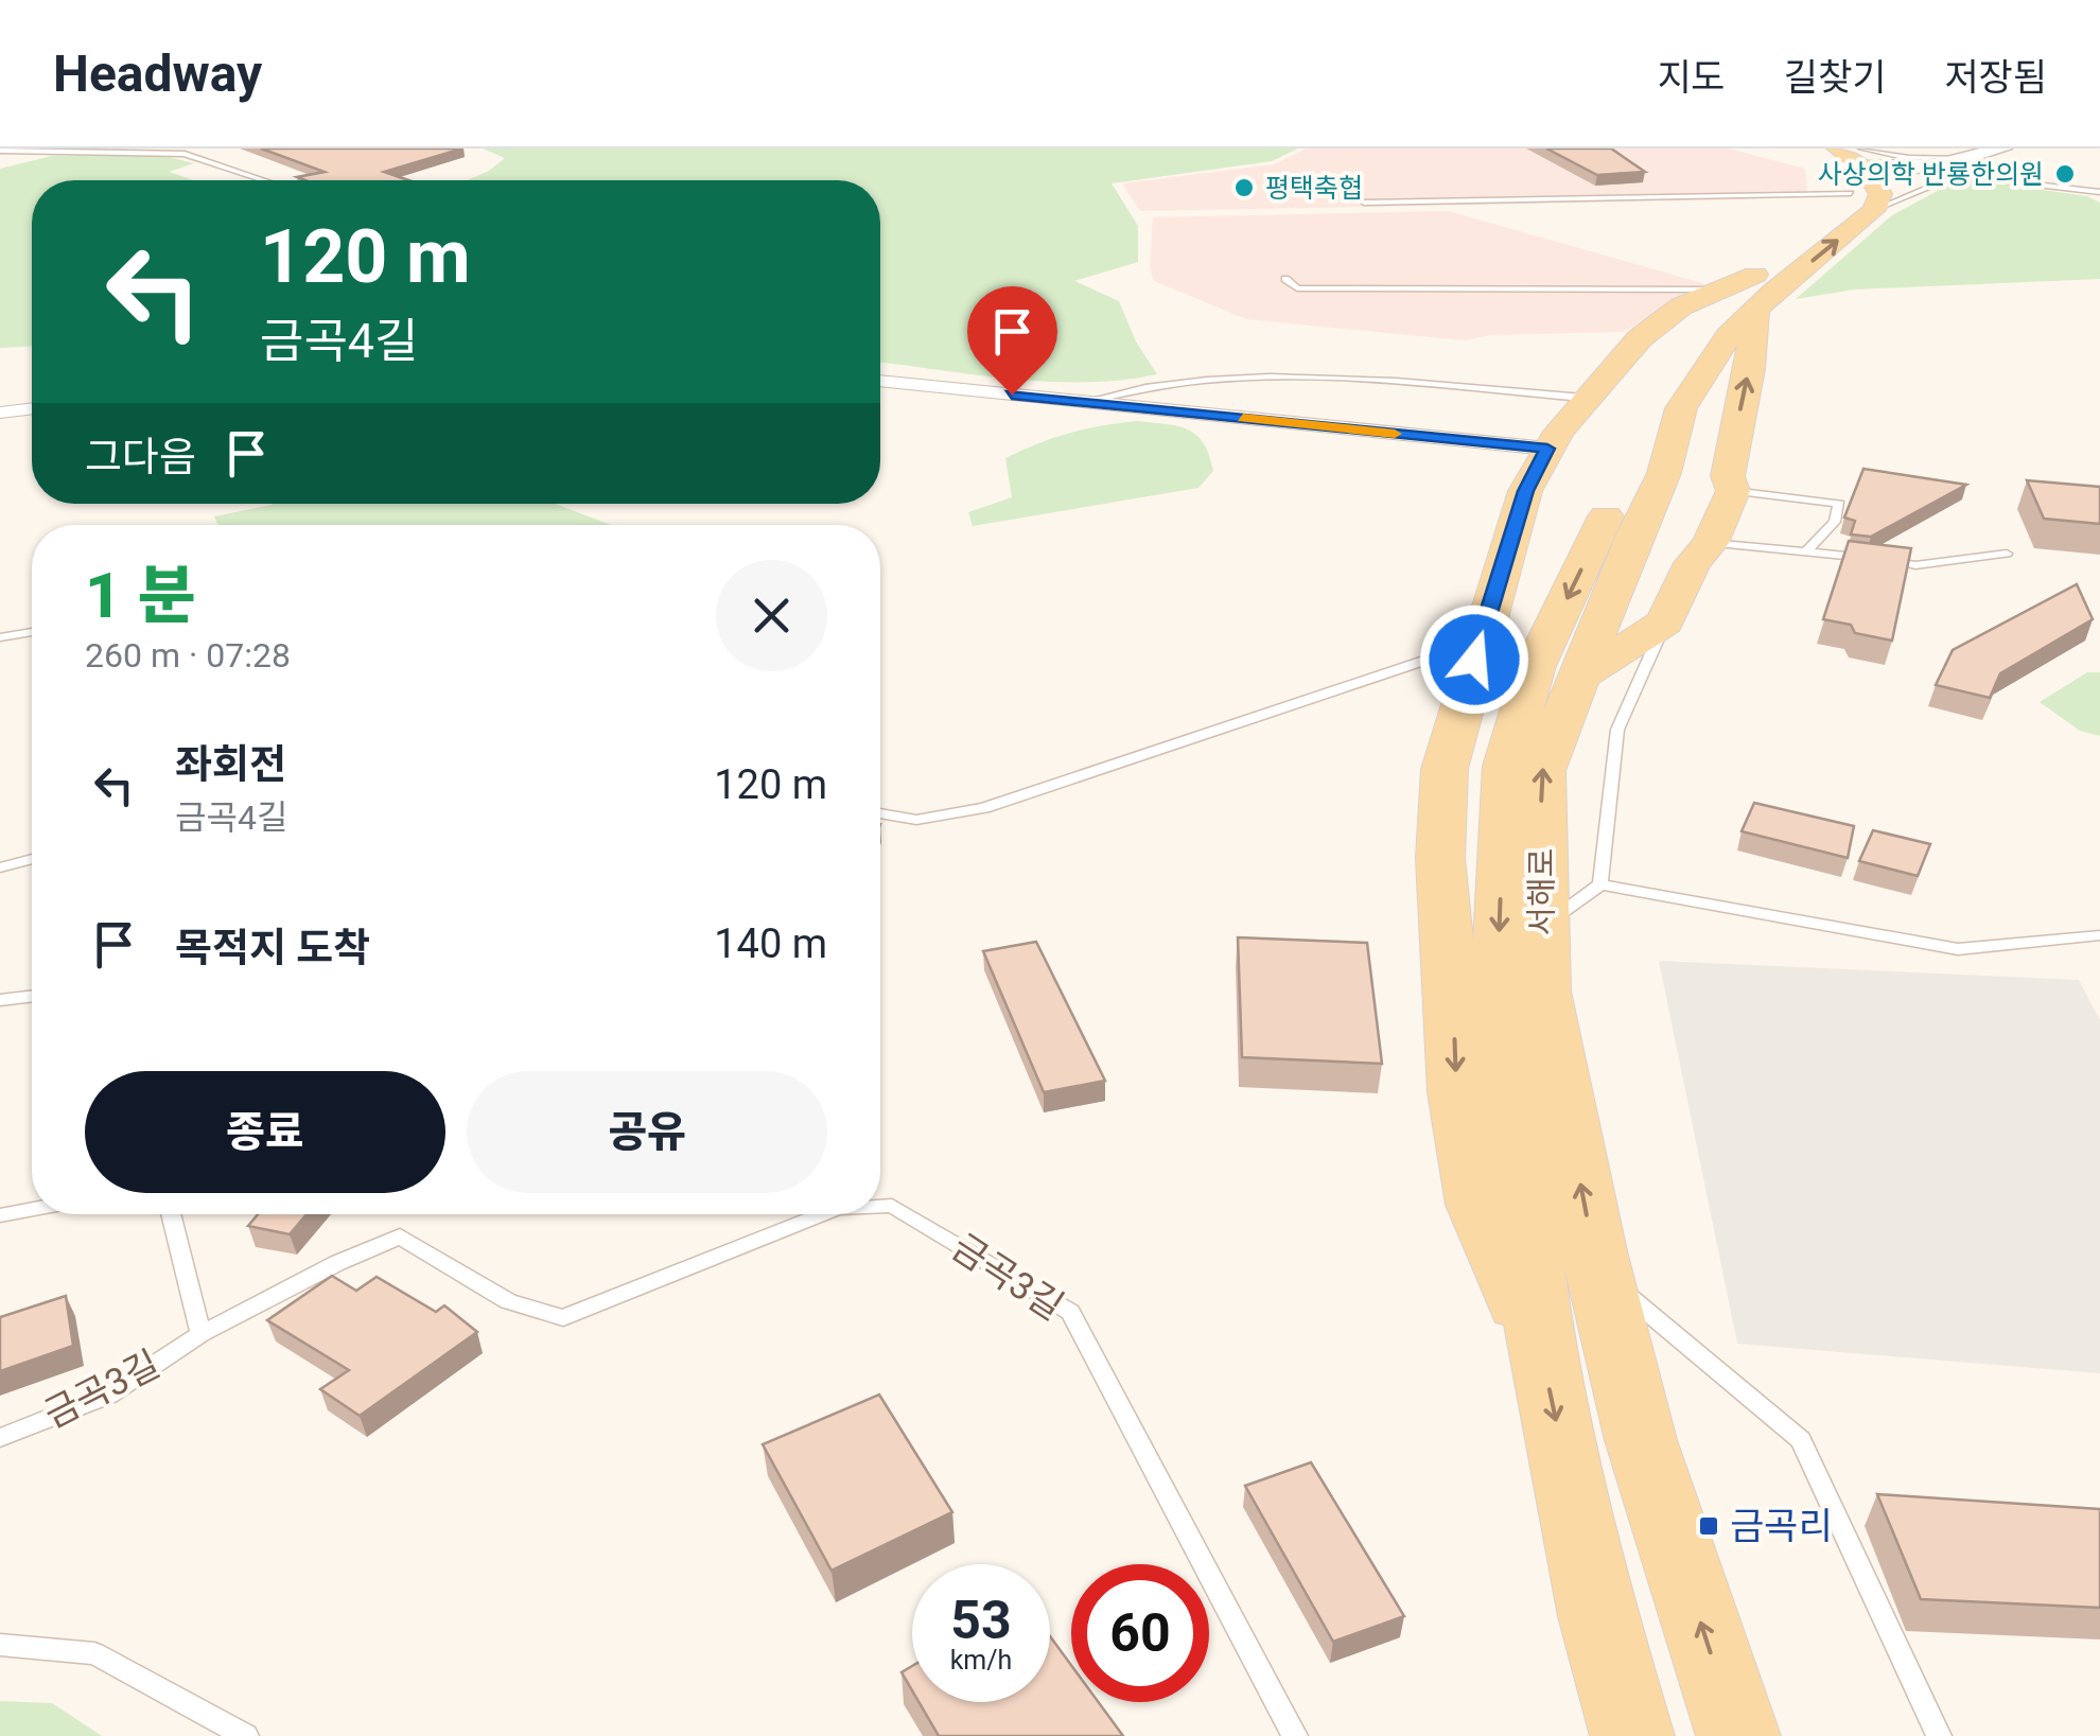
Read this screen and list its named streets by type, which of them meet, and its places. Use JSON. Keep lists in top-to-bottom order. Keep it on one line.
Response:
{"streets":{"main road":["서해로"],"lane":["금곡3길"]},"places":{"other":["사상의학 반룡한의원","평택축협"],"transit":["금곡리"]},"page":{"header":"Headway","nav":["지도","길찾기","저장됨"],"turn":["120 m","금곡4길"],"then":"그다음","heading":["1 분","260 m · 07:28"],"list":[{"name":"좌회전","note":"금곡4길","value":"120 m"},{"name":"목적지 도착","value":"140 m"}],"buttons":["종료","공유"],"speed":"53 km/h","limit":"60"}}
